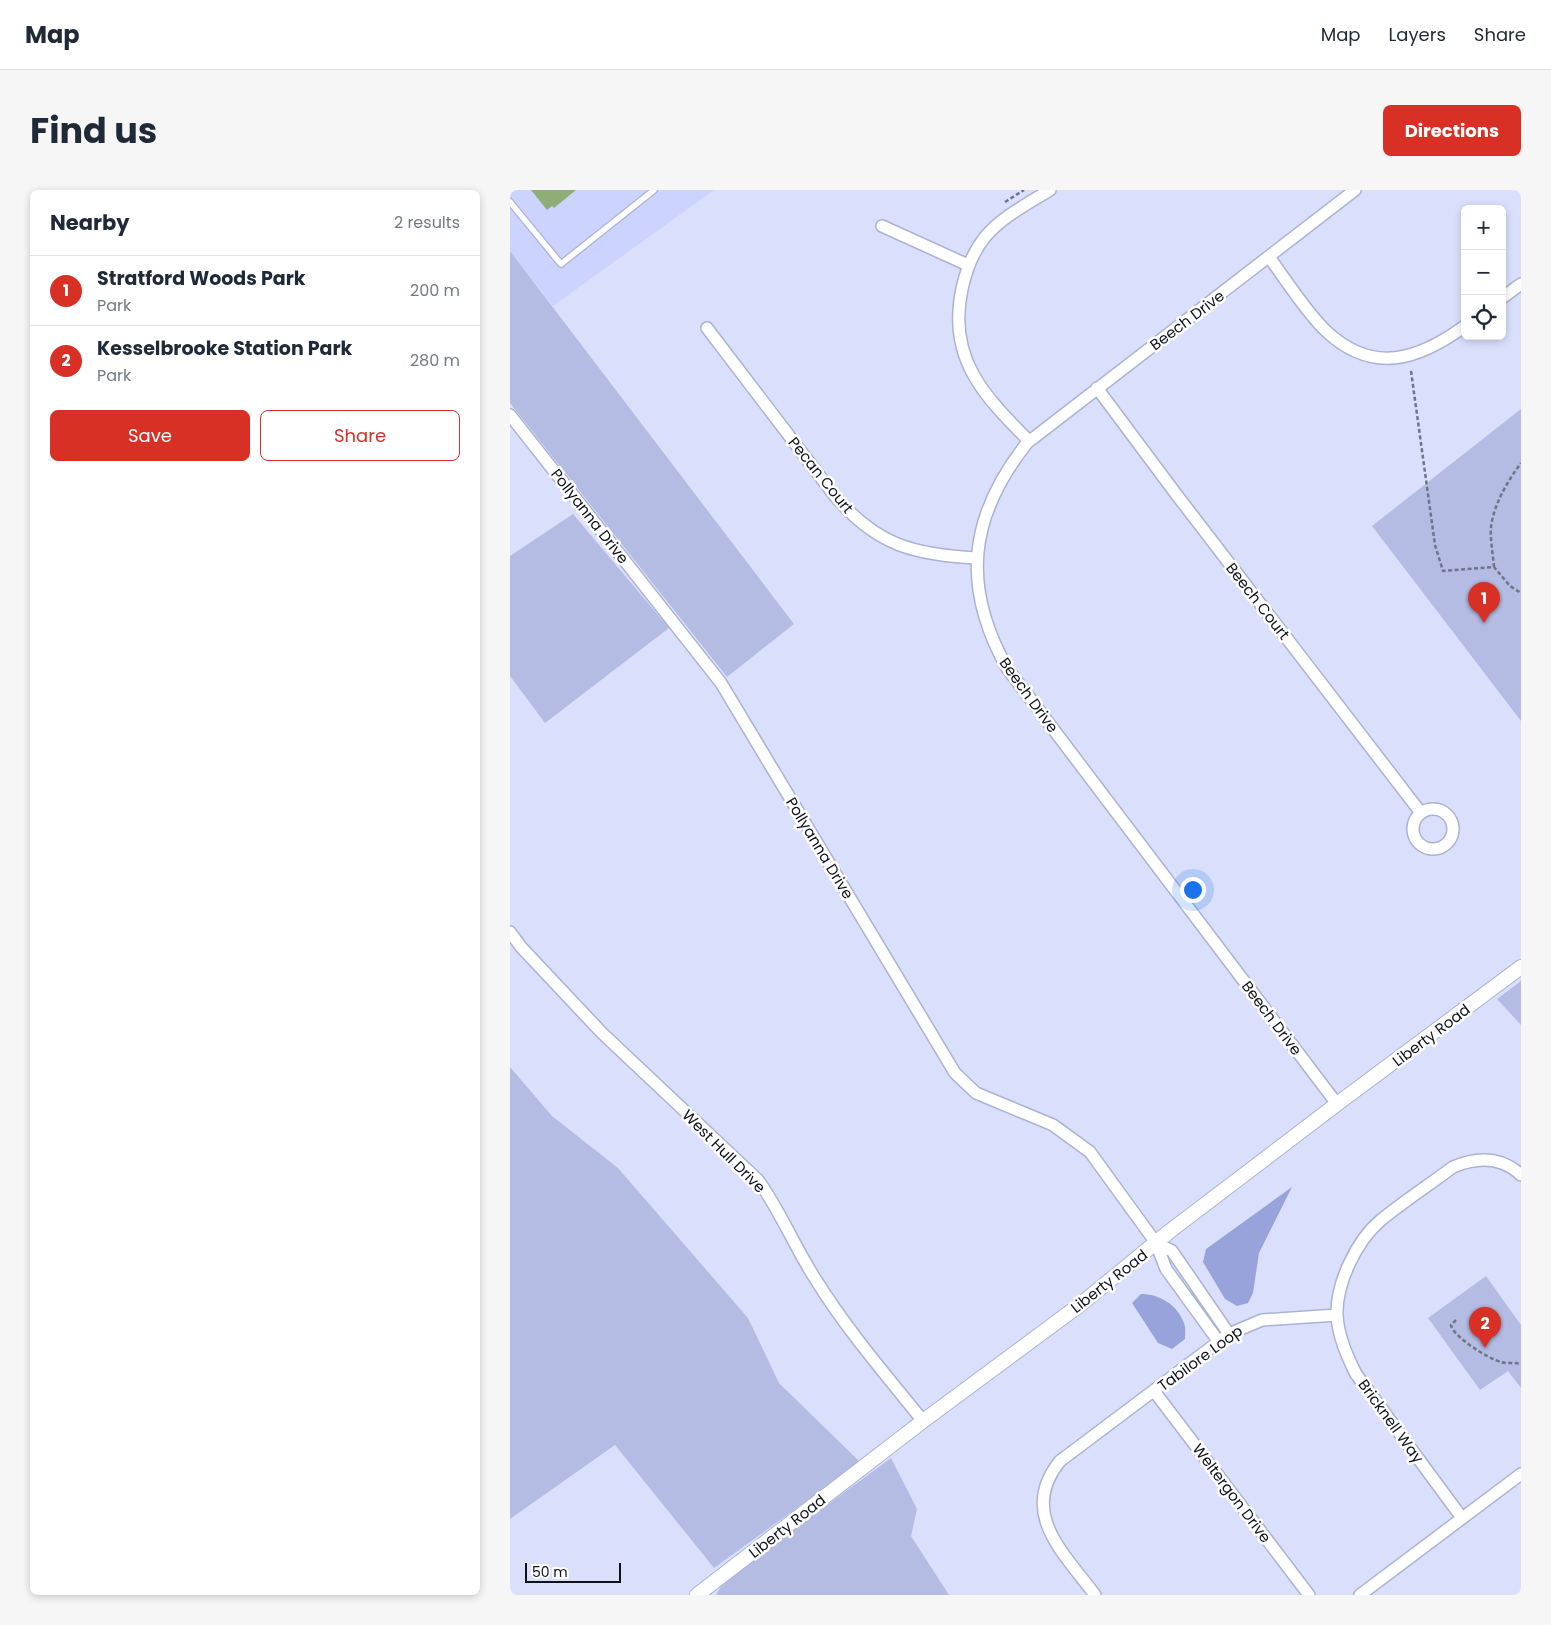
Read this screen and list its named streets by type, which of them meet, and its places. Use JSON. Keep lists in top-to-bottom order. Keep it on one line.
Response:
{"streets":{"street":["Beech Drive","Pecan Court","Pollyanna Drive","Beech Court","Liberty Road","West Hull Drive","Tabilore Loop","Bricknell Way","Weltergon Drive"]},"crossings":[["Beech Drive","Pecan Court"],["Beech Drive","Beech Court"],["Beech Drive","Liberty Road"],["Pollyanna Drive","Liberty Road"],["Liberty Road","West Hull Drive"],["Tabilore Loop","Bricknell Way"],["Tabilore Loop","Weltergon Drive"]],"scale_bar":"50 m","page":{"header":"Map","nav":["Map","Layers","Share"],"title":"Find us","buttons":["Directions",["Save","Share"]],"heading":["Nearby","2 results"],"map_buttons":["+","−"],"list":[{"mark":"1","name":"Stratford Woods Park","note":"Park","value":"200 m"},{"mark":"2","name":"Kesselbrooke Station Park","note":"Park","value":"280 m"}],"pins":["1","2"],"scale":"50 m"}}
